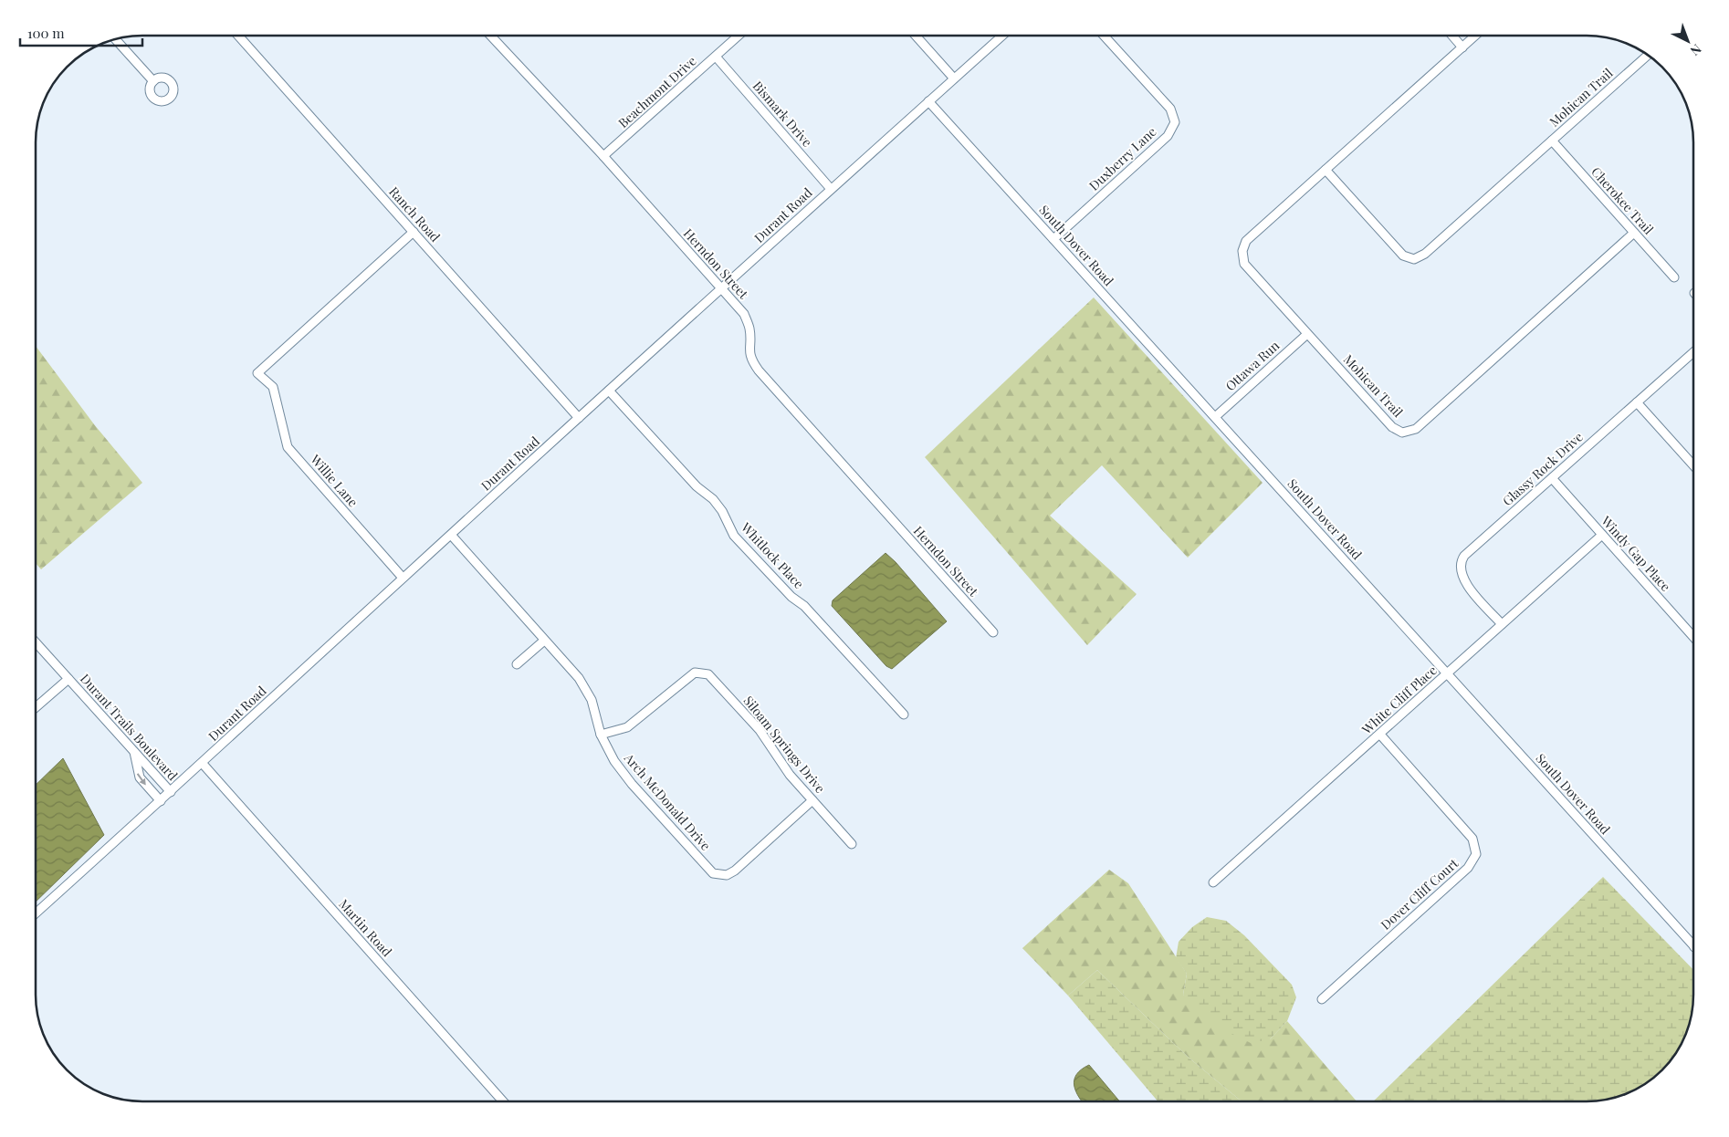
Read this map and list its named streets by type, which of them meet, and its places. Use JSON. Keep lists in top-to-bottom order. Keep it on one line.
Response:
{"streets":{"street":["Beachmont Drive","Mohican Trail","Bismark Drive","Duxberry Lane","Cherokee Trail","Ranch Road","Durant Road","South Dover Road","Herndon Street","Ottawa Run","Glassy Rock Drive","Willie Lane","Windy Gap Place","Whitlock Place","White Cliff Place","Durant Trails Boulevard","Siloam Springs Drive","Arch McDonald Drive","Dover Cliff Court","Martin Road"]},"crossings":[["Beachmont Drive","Bismark Drive"],["Beachmont Drive","Herndon Street"],["Mohican Trail","Cherokee Trail"],["Mohican Trail","Ottawa Run"],["Bismark Drive","Durant Road"],["Duxberry Lane","South Dover Road"],["Ranch Road","Durant Road"],["Ranch Road","Willie Lane"],["Durant Road","South Dover Road"],["Durant Road","Herndon Street"],["Durant Road","Willie Lane"],["Durant Road","Whitlock Place"],["Durant Road","Durant Trails Boulevard"],["Durant Road","Arch McDonald Drive"],["Durant Road","Martin Road"],["South Dover Road","Ottawa Run"],["South Dover Road","White Cliff Place"],["Glassy Rock Drive","Windy Gap Place"],["Glassy Rock Drive","White Cliff Place"],["Windy Gap Place","White Cliff Place"],["White Cliff Place","Dover Cliff Court"],["Siloam Springs Drive","Arch McDonald Drive"]],"scale_bar":"100 m","north":"bottom right"}
